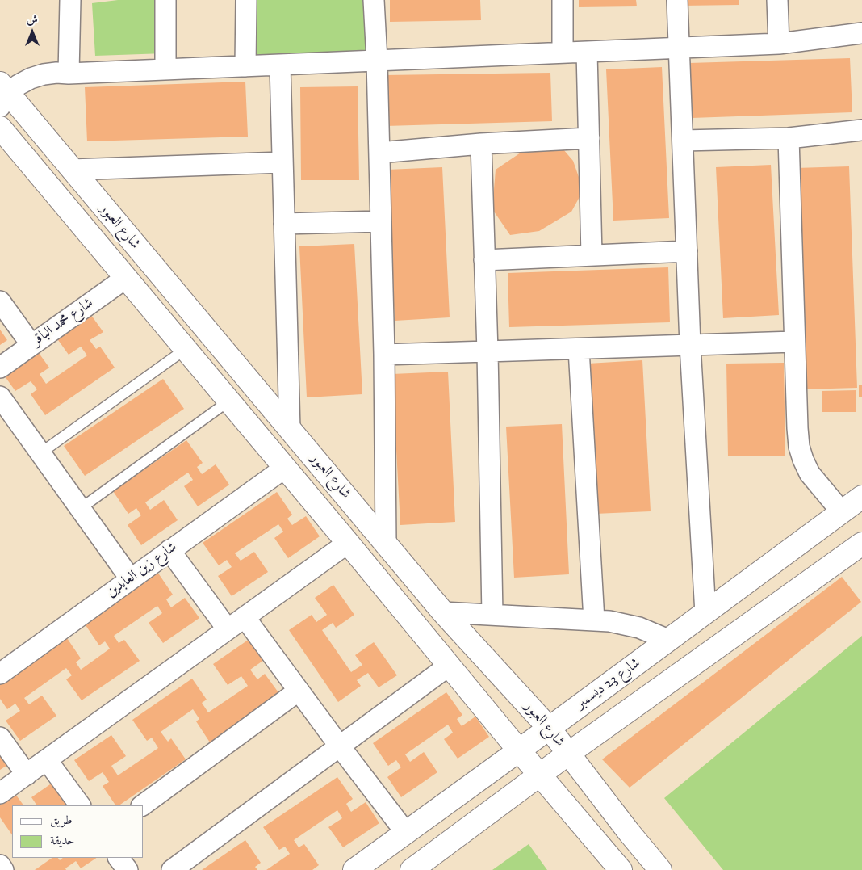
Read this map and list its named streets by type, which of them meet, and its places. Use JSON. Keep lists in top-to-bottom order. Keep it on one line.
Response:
{"streets":{"street":["شارع العبور","شارع محمد الباقر","شارع زين العابدين","شارع 23 ديسمبر"]},"crossings":[["شارع العبور","شارع محمد الباقر"],["شارع العبور","شارع زين العابدين"],["شارع العبور","شارع 23 ديسمبر"]],"legend":["طريق","حديقة"],"north":"top"}
